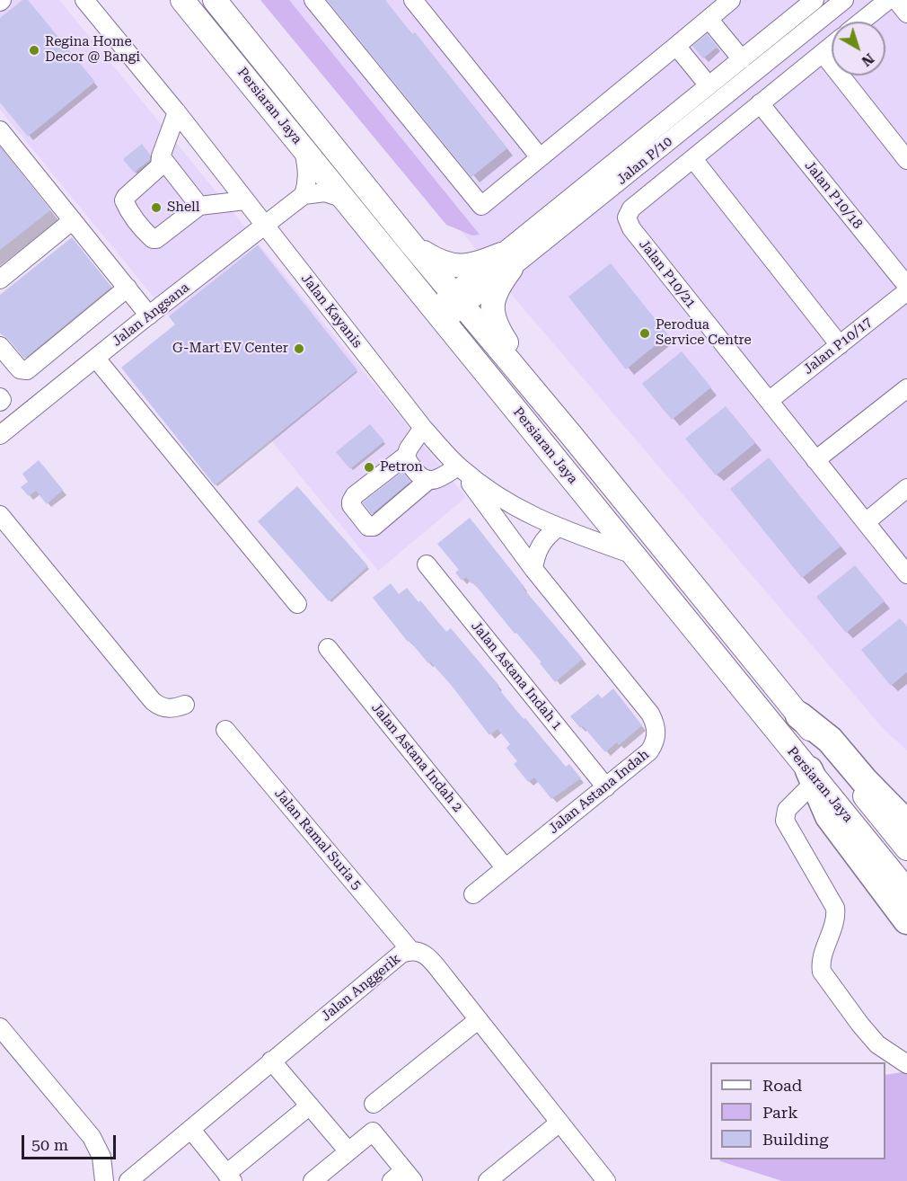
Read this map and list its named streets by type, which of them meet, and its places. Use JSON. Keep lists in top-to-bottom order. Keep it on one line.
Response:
{"streets":{"main road":["Persiaran Jaya"],"street":["Jalan P/10","Jalan P10/18","Jalan P10/21","Jalan Kayanis","Jalan Angsana","Jalan P10/17","Jalan Astana Indah 1","Jalan Astana Indah 2","Jalan Astana Indah","Jalan Ramal Suria 5","Jalan Anggerik"]},"crossings":[["Persiaran Jaya","Jalan P/10"],["Persiaran Jaya","Jalan Kayanis"],["Jalan P10/18","Jalan P10/21"],["Jalan P10/18","Jalan P10/17"],["Jalan P10/21","Jalan P10/17"],["Jalan Kayanis","Jalan Angsana"],["Jalan Kayanis","Jalan Astana Indah"],["Jalan Astana Indah 1","Jalan Astana Indah"],["Jalan Astana Indah 2","Jalan Astana Indah"],["Jalan Ramal Suria 5","Jalan Anggerik"]],"places":["Regina Home Decor @ Bangi","Shell","Perodua Service Centre","G-Mart EV Center","Petron"],"legend":["Road","Park","Building"],"scale_bar":"50 m","north":"bottom right"}
